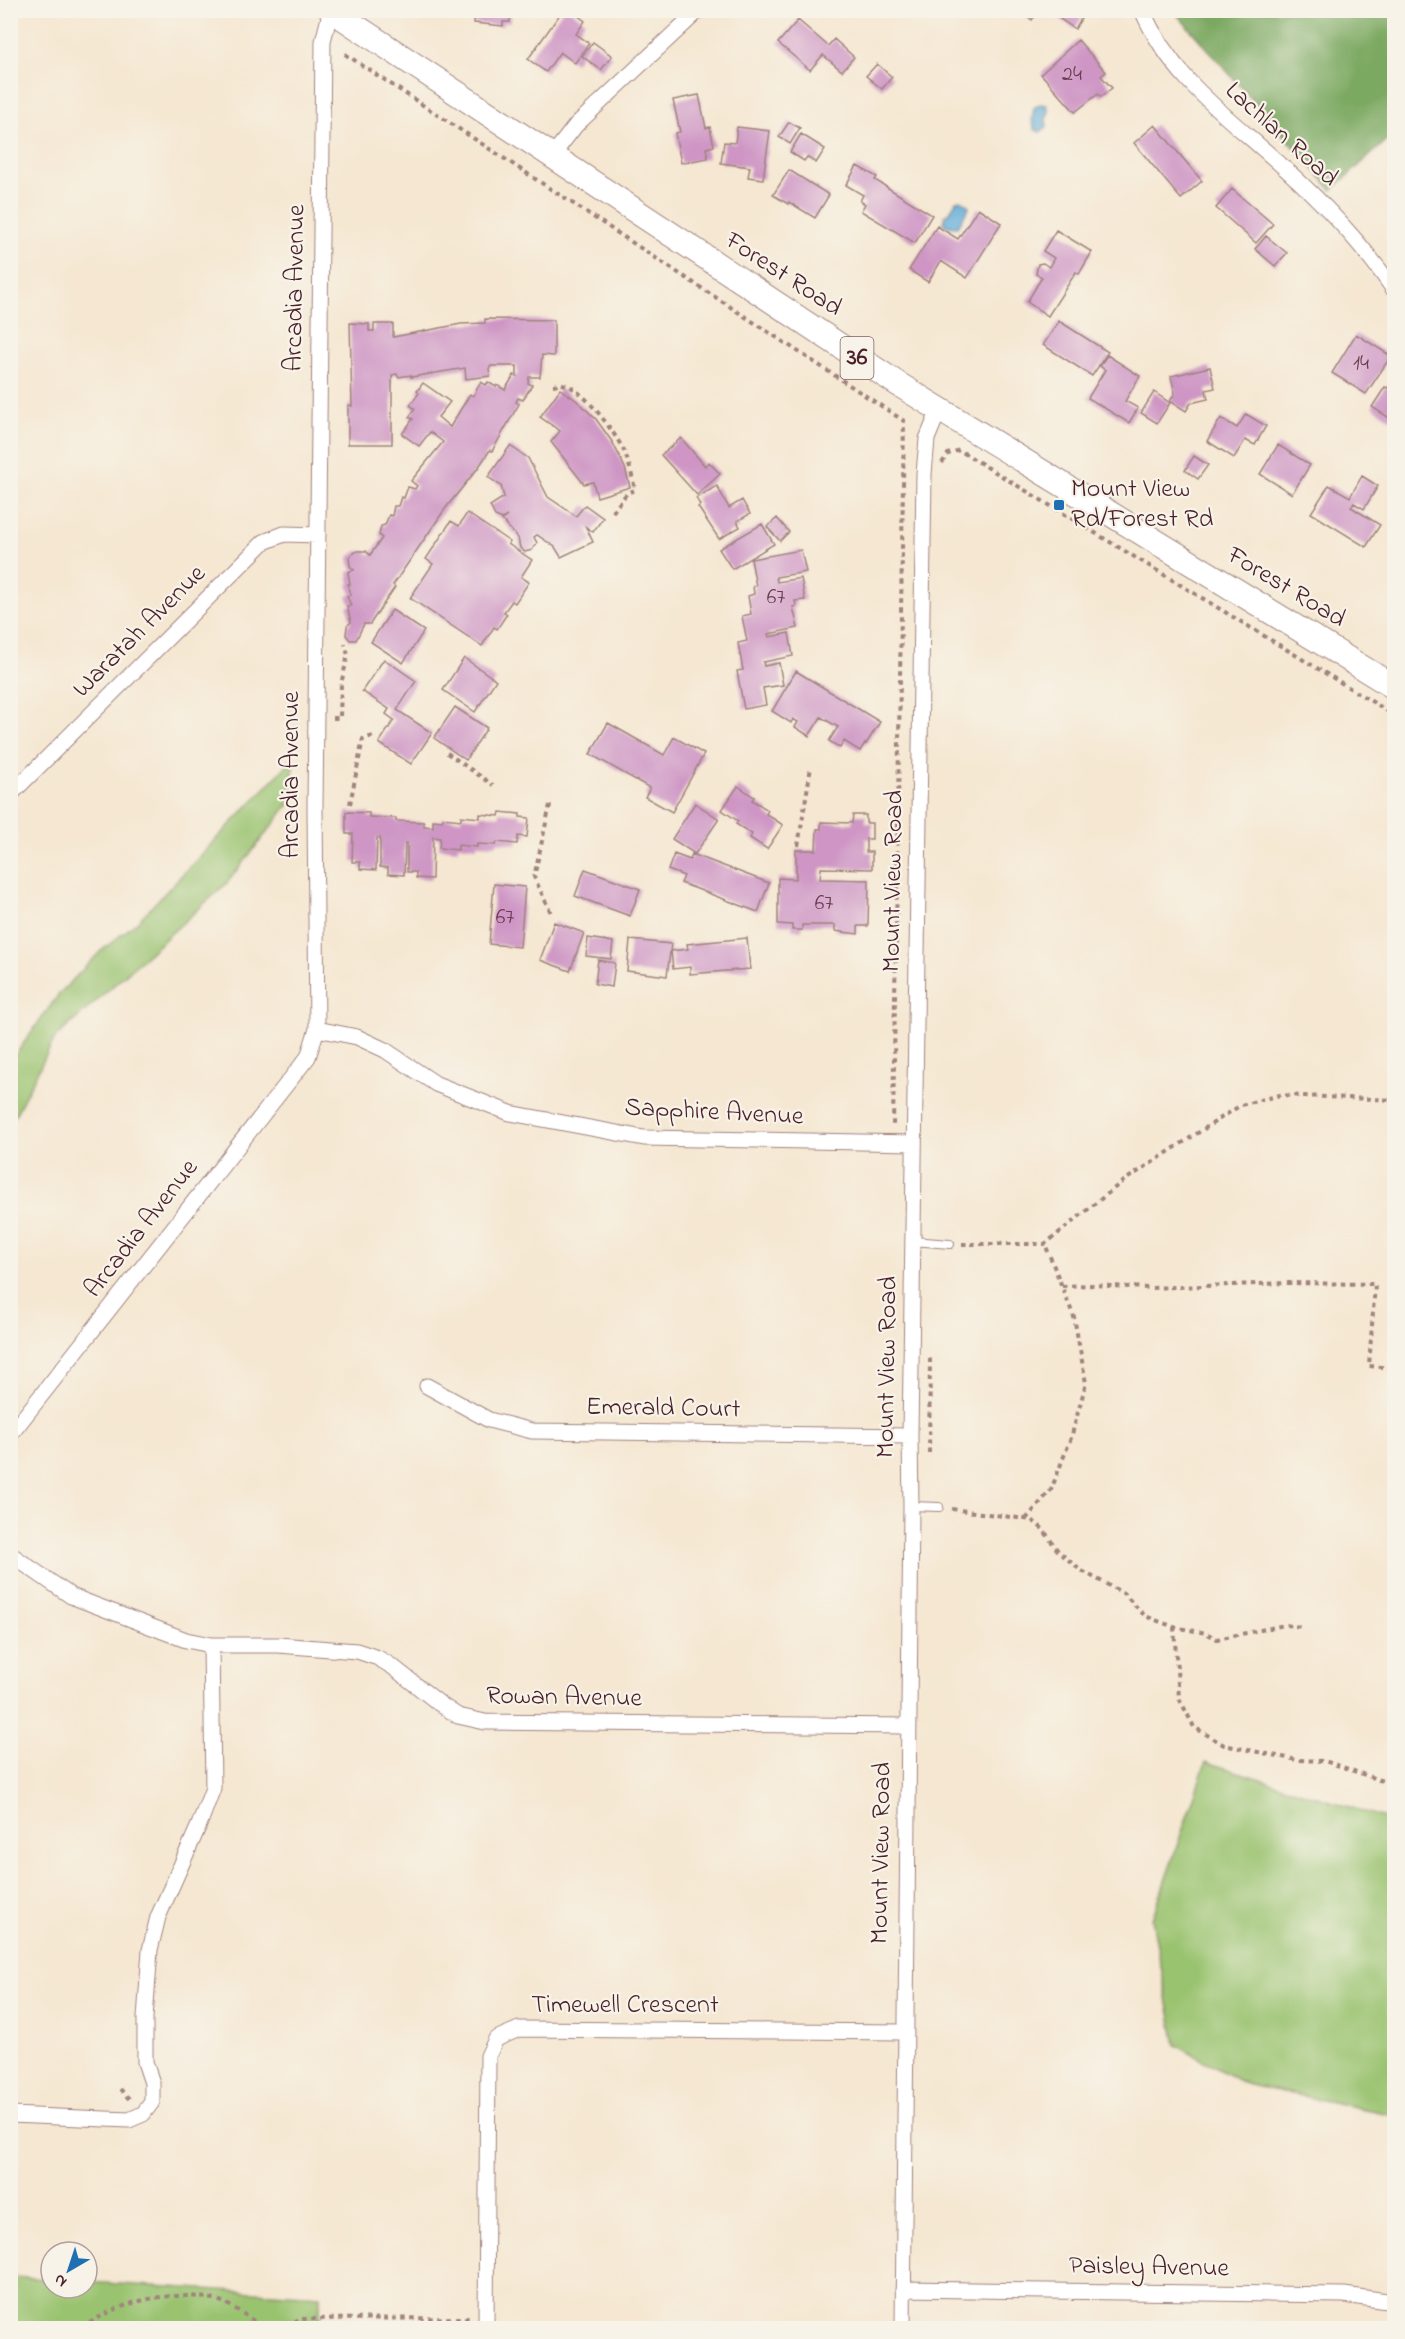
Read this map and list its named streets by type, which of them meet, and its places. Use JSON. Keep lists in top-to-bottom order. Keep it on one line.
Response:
{"streets":{"main road":["Forest Road","36"],"street":["Lachlan Road","Arcadia Avenue","Waratah Avenue","Mount View Road","Sapphire Avenue","Emerald Court","Rowan Avenue","Timewell Crescent","Paisley Avenue"]},"crossings":[["Forest Road","Arcadia Avenue"],["Forest Road","Mount View Road"],["Arcadia Avenue","Waratah Avenue"],["Arcadia Avenue","Sapphire Avenue"],["Mount View Road","Sapphire Avenue"],["Mount View Road","Emerald Court"],["Mount View Road","Rowan Avenue"],["Mount View Road","Timewell Crescent"],["Mount View Road","Paisley Avenue"]],"places":{"transit":["Mount View Rd/Forest Rd"]},"house_numbers":["24","14","67","67","67"],"north":"bottom left"}
